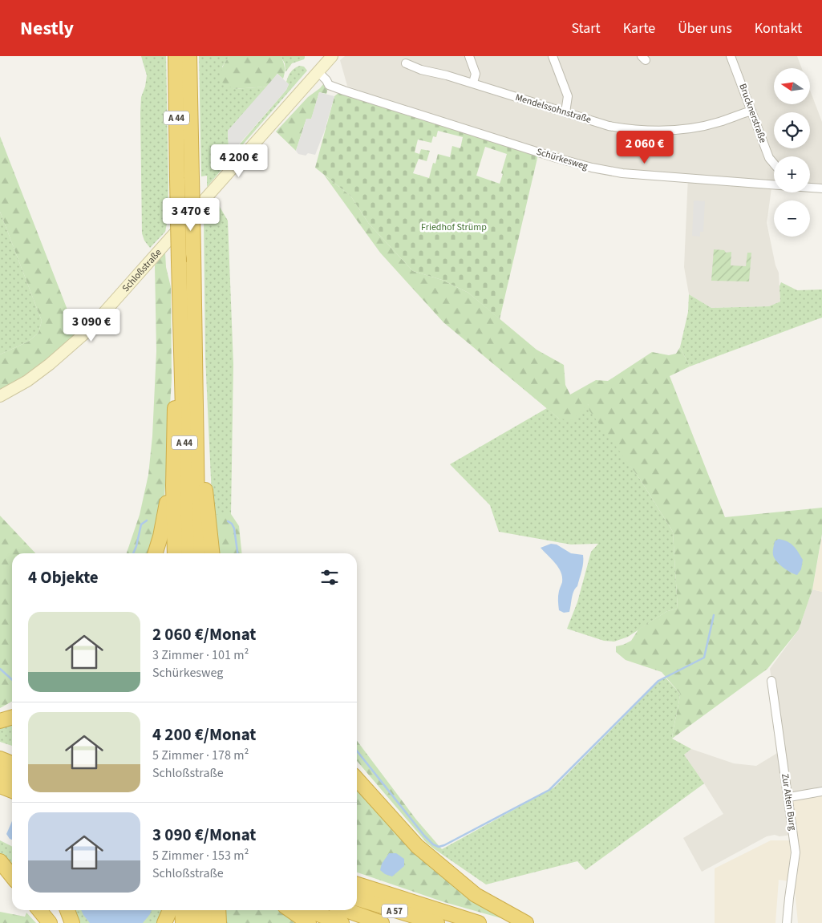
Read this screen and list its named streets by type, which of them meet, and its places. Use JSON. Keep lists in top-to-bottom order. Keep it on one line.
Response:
{"streets":{"highway":["A 44","A 57"],"main road":["Schloßstraße"],"street":["Mendelssohnstraße","Brucknerstraße","Schürkesweg","Zur Alten Burg"]},"crossings":[["Mendelssohnstraße","Brucknerstraße"],["Schürkesweg","Schloßstraße"]],"parks":["Friedhof Strümp"],"north":"left","page":{"header":"Nestly","nav":["Start","Karte","Über uns","Kontakt"],"map_buttons":["+","−"],"price":["2 060 €","4 200 €","3 470 €","3 090 €"],"heading":"4 Objekte","list":[{"name":"2 060 €/Monat","note":"3 Zimmer · 101 m² · Schürkesweg"},{"name":"4 200 €/Monat","note":"5 Zimmer · 178 m² · Schloßstraße"},{"name":"3 090 €/Monat","note":"5 Zimmer · 153 m² · Schloßstraße"}]}}
